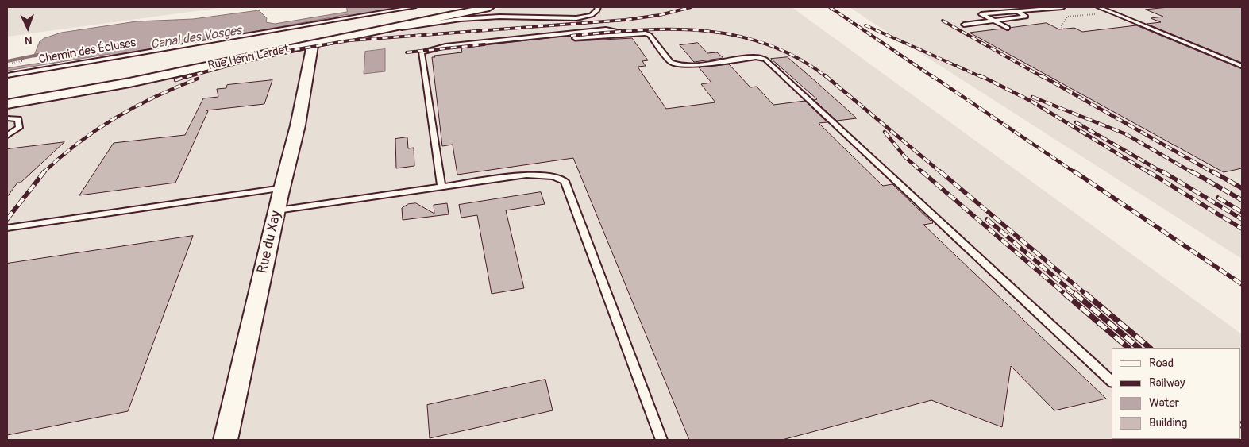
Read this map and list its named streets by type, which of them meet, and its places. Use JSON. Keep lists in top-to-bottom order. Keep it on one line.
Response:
{"streets":{"street":["Rue Henri Lardet","Rue du Xay"],"lane":["Chemin des Écluses"]},"crossings":[["Rue Henri Lardet","Rue du Xay"]],"water":["Canal des Vosges"],"legend":["Road","Railway","Water","Building"],"north":"bottom"}
